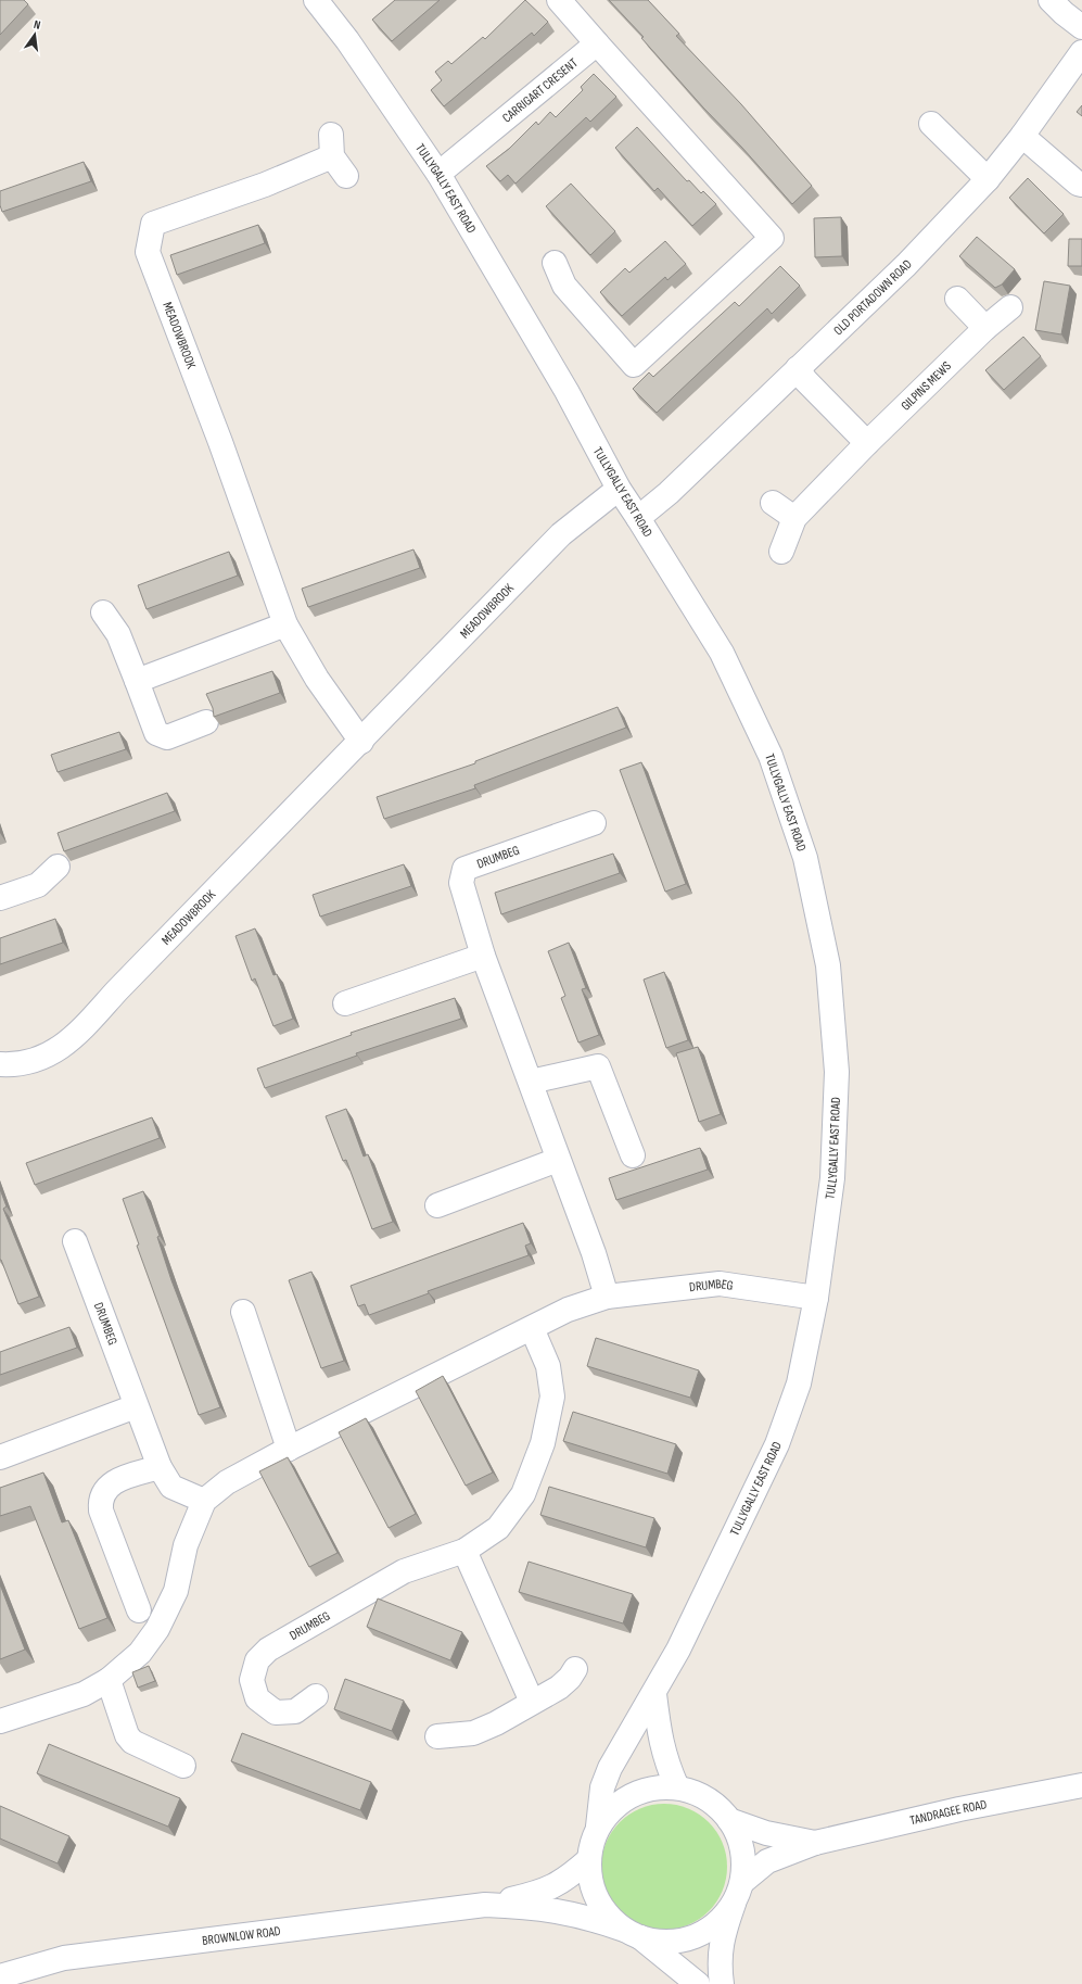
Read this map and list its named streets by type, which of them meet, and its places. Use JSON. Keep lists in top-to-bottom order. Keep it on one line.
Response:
{"streets":{"street":["CARRIGART CRESENT","TULLYGALLY EAST ROAD","OLD PORTADOWN ROAD","MEADOWBROOK","GILPINS MEWS","DRUMBEG","TANDRAGEE ROAD","BROWNLOW ROAD"]},"crossings":[["CARRIGART CRESENT","TULLYGALLY EAST ROAD"],["TULLYGALLY EAST ROAD","OLD PORTADOWN ROAD"],["TULLYGALLY EAST ROAD","MEADOWBROOK"],["TULLYGALLY EAST ROAD","DRUMBEG"],["TULLYGALLY EAST ROAD","TANDRAGEE ROAD"],["TULLYGALLY EAST ROAD","BROWNLOW ROAD"],["TANDRAGEE ROAD","BROWNLOW ROAD"]],"north":"top"}
